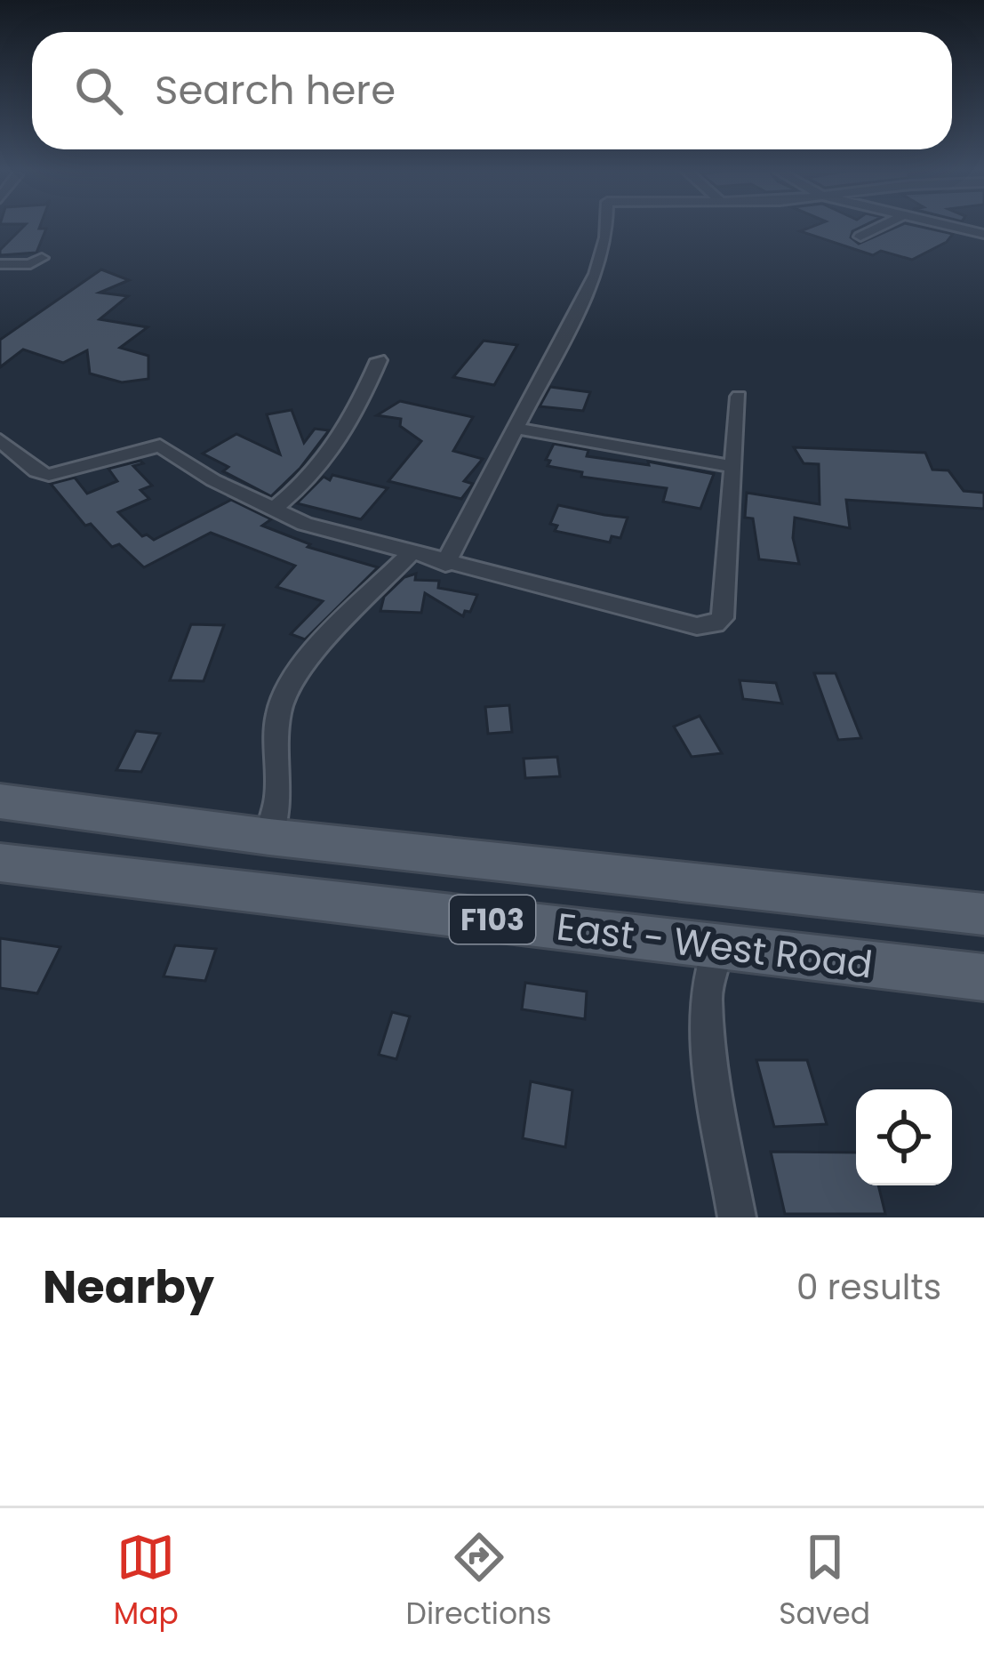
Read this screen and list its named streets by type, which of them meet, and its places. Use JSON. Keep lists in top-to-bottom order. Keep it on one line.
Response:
{"streets":{"main road":["F103","East - West Road"]},"page":{"search":"Search here","heading":["Nearby","0 results"],"nav":["Map","Directions","Saved"]}}
